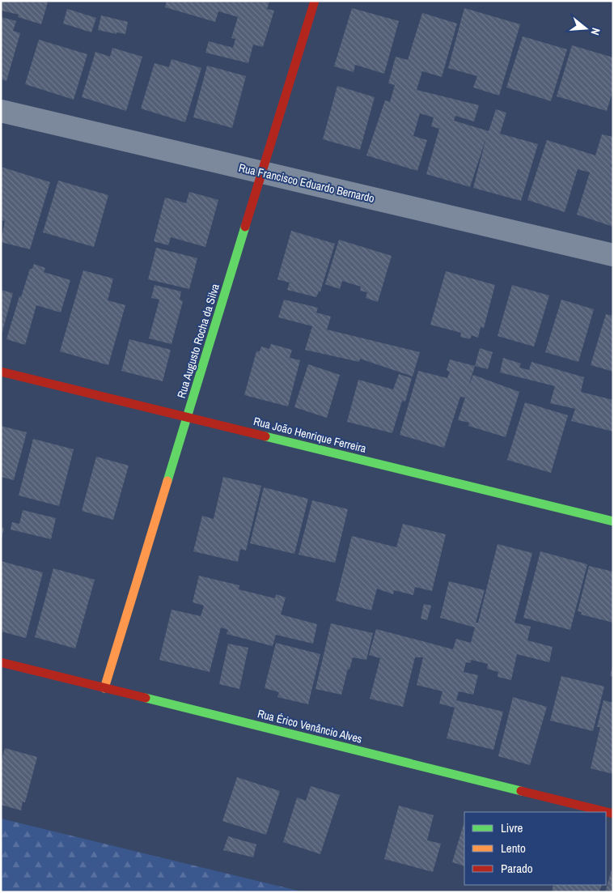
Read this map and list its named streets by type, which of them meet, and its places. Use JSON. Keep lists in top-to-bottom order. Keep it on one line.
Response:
{"streets":{"street":["Rua Francisco Eduardo Bernardo","Rua Augusto Rocha da Silva","Rua João Henrique Ferreira","Rua Érico Venâncio Alves"]},"crossings":[["Rua Francisco Eduardo Bernardo","Rua Augusto Rocha da Silva"],["Rua Augusto Rocha da Silva","Rua João Henrique Ferreira"],["Rua Augusto Rocha da Silva","Rua Érico Venâncio Alves"]],"legend":["Livre","Lento","Parado"],"north":"right"}
